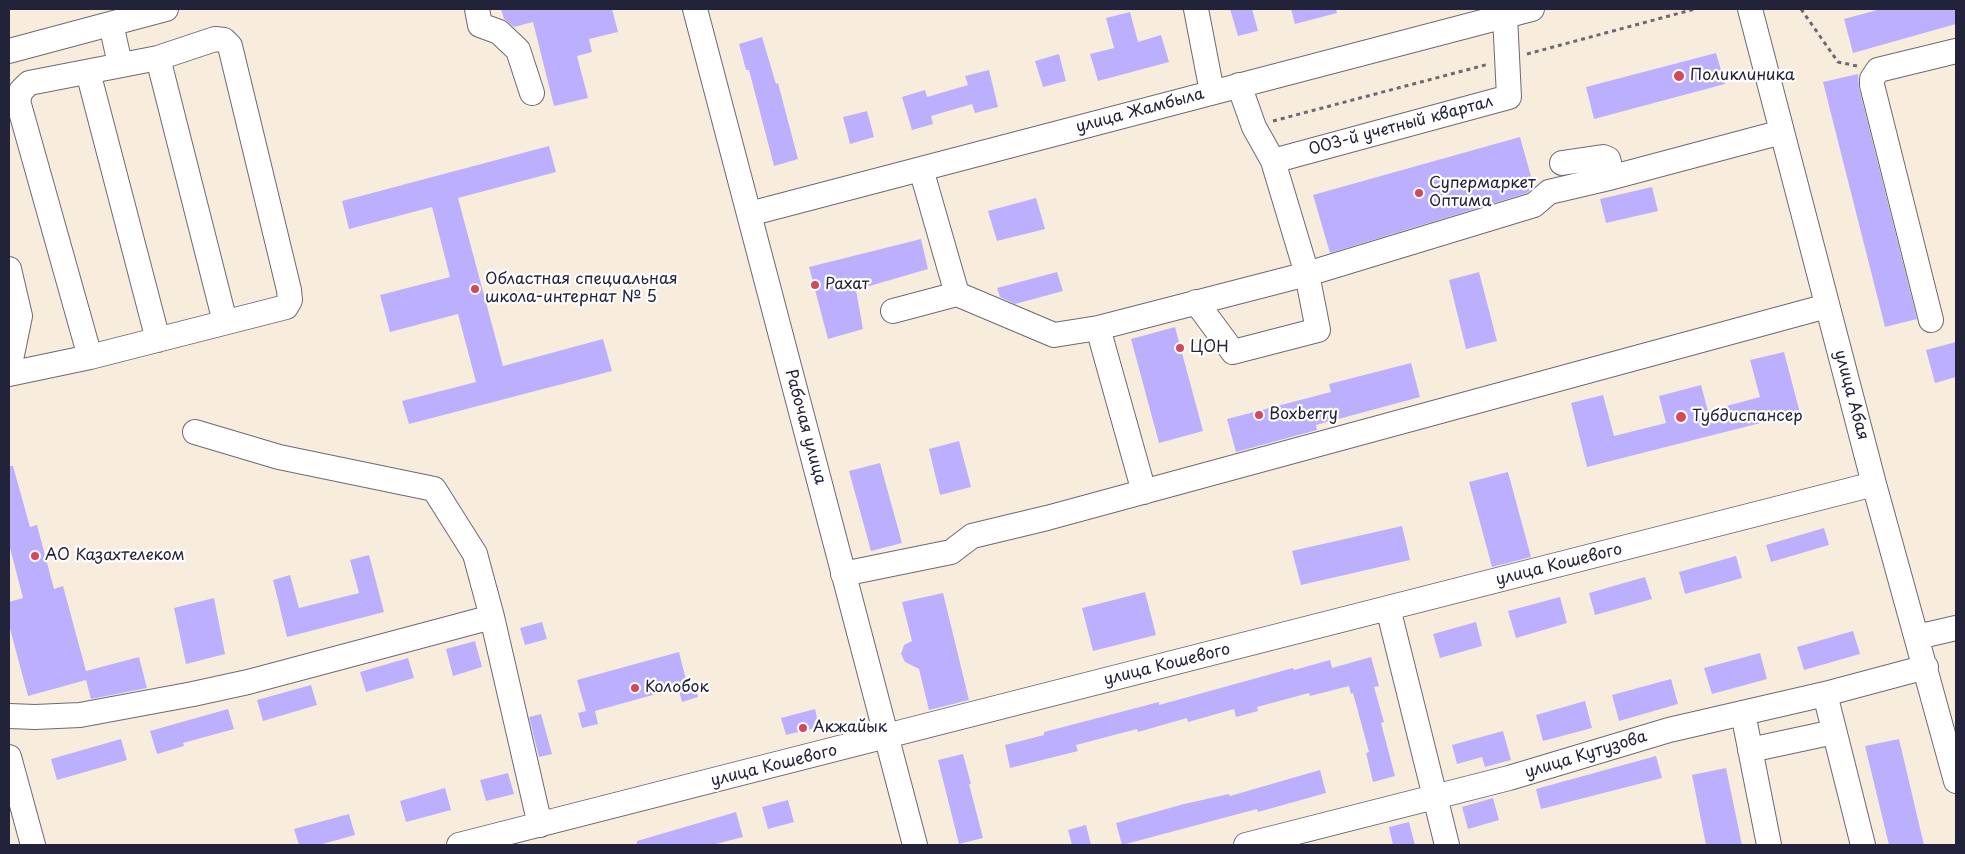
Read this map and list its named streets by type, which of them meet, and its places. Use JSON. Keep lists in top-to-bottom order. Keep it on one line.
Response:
{"streets":{"street":["улица Жамбыла","003-й учетный квартал","улица Абая","Рабочая улица","улица Кошевого","улица Кутузова"]},"crossings":[["улица Жамбыла","003-й учетный квартал"],["улица Жамбыла","Рабочая улица"],["улица Абая","улица Кошевого"],["улица Абая","улица Кутузова"],["Рабочая улица","улица Кошевого"]],"places":["Поликлиника","Супермаркет Оптима","Рахат","Областная специальная школа-интернат № 5","ЦОН","Boxberry","Тубдиспансер","АО Казахтелеком","Колобок","Акжайык"]}
